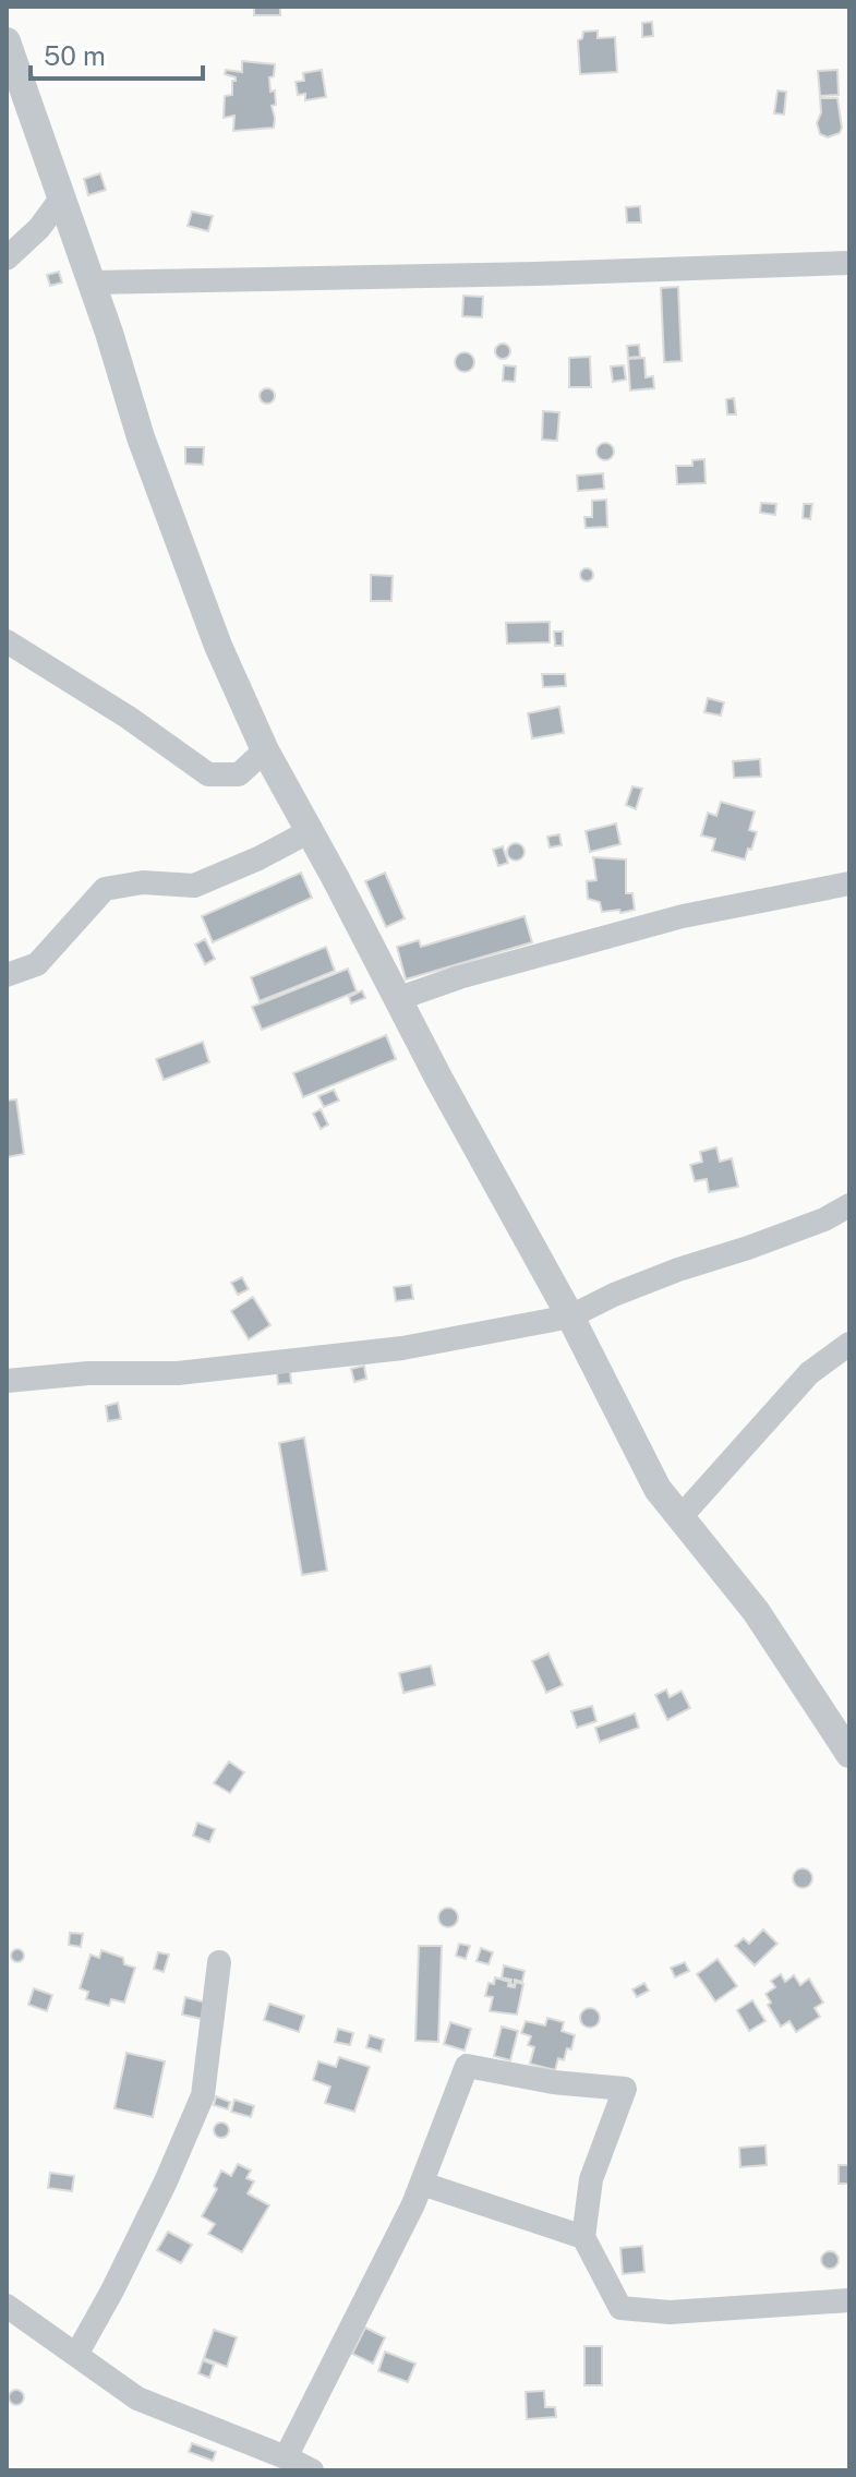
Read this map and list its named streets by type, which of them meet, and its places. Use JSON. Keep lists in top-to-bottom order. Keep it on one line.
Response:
{"scale_bar":"50 m"}
